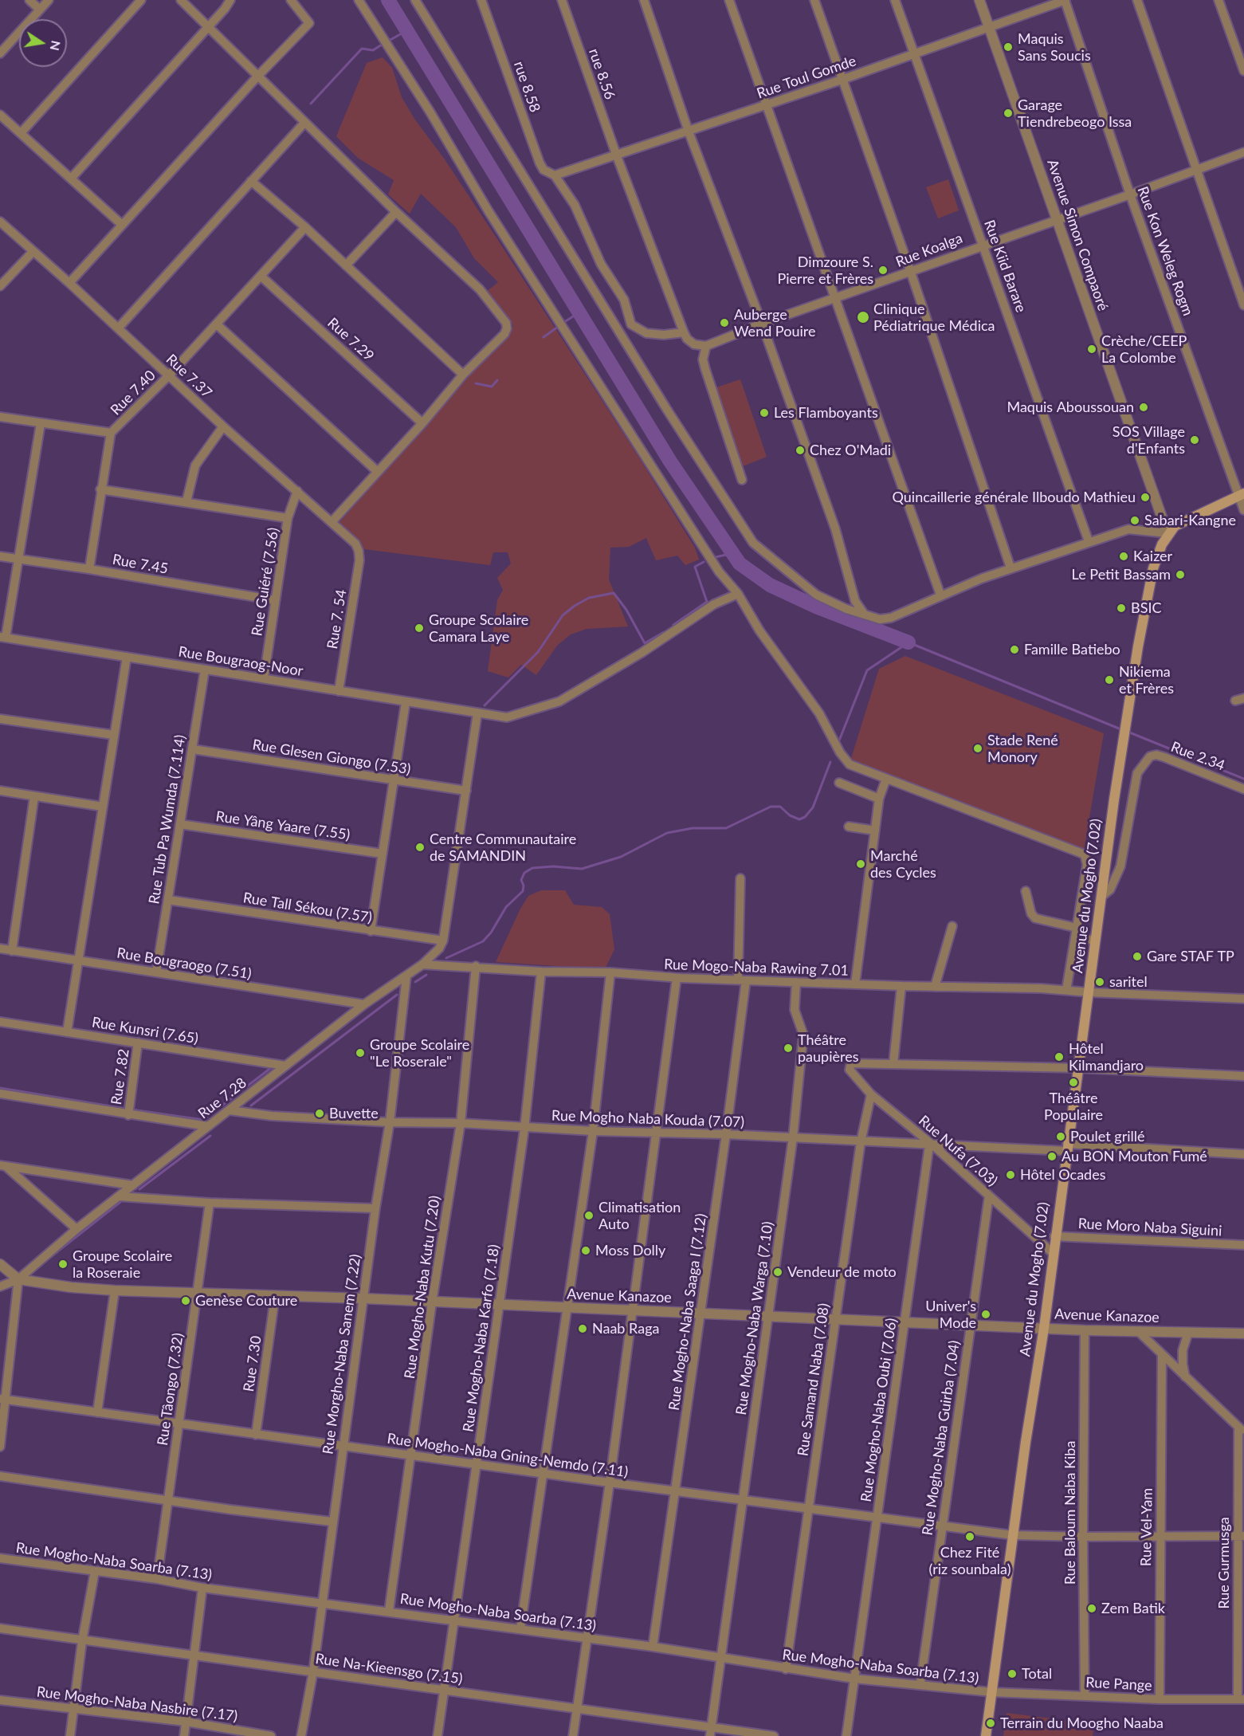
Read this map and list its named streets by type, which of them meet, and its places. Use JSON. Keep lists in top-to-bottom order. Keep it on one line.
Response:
{"streets":{"main road":["Avenue du Mogho (7.02)"],"street":["rue 8.56","Rue Toul Gomde","rue 8.58","Avenue Simon Compaoré","Rue Koalga","Rue Kon Weleg Rogm","Rue Kiid Barare","Rue 7.29","Rue 7.37","Rue 7.40","Rue 7.45","Rue Guiéré (7.56)","Rue 7. 54","Rue Bougraog-Noor","Rue 2.34","Rue Glesen Giongo (7.53)","Rue Tub Pa Wumda (7.114)","Rue Yâng Yaare (7.55)","Rue Tall Sékou (7.57)","Rue Bougraogo (7.51)","Rue Mogo-Naba Rawing 7.01","Rue Kunsri (7.65)","Rue 7.82","Rue 7.28","Rue Mogho Naba Kouda (7.07)","Rue Nufa (7.03)","Rue Moro Naba Siguini","Rue Mogho-Naba Kutu (7.20)","Avenue Kanazoe","Rue Mogho-Naba Saaga I (7.12)","Rue Mogho-Naba Warga (7.10)","Rue Mogho-Naba Karfo (7.18)","Rue Morgho-Naba Sanem (7.22)","Rue 7.30","Rue Samand Naba (7.08)","Rue Tâongo (7.32)","Rue Mogho-Naba Oubi (7.06)","Rue Mogho-Naba Guirba (7.04)","Rue Mogho-Naba Gning-Nemdo (7.11)","Rue Baloum Naba Kiba","Rue Vel-Yam","Rue Mogho-Naba Soarba (7.13)","Rue Gurmusga","Rue Na-Kieensgo (7.15)","Rue Pange","Rue Mogho-Naba Nasbire (7.17)"]},"crossings":[["rue 8.56","Rue Toul Gomde"],["rue 8.56","rue 8.58"],["Rue Toul Gomde","rue 8.58"],["Rue Toul Gomde","Avenue Simon Compaoré"],["Rue Toul Gomde","Rue Kon Weleg Rogm"],["Rue Toul Gomde","Rue Kiid Barare"],["Avenue Simon Compaoré","Rue Koalga"],["Avenue Simon Compaoré","Avenue du Mogho (7.02)"],["Rue Koalga","Rue Kon Weleg Rogm"],["Rue Koalga","Rue Kiid Barare"],["Rue 7.29","Rue 7.40"],["Rue 7.37","Rue 7.40"],["Rue 7.37","Rue Guiéré (7.56)"],["Rue 7.37","Rue 7. 54"],["Rue 7.40","Rue 7.45"],["Rue 7.45","Rue Guiéré (7.56)"],["Rue Guiéré (7.56)","Rue Bougraog-Noor"],["Rue 7. 54","Rue Bougraog-Noor"],["Rue Bougraog-Noor","Rue Tub Pa Wumda (7.114)"],["Rue 2.34","Avenue du Mogho (7.02)"],["Rue Glesen Giongo (7.53)","Rue Tub Pa Wumda (7.114)"],["Rue Tub Pa Wumda (7.114)","Rue Yâng Yaare (7.55)"],["Rue Tub Pa Wumda (7.114)","Rue Tall Sékou (7.57)"],["Rue Tub Pa Wumda (7.114)","Rue Bougraogo (7.51)"],["Avenue du Mogho (7.02)","Rue Mogo-Naba Rawing 7.01"],["Avenue du Mogho (7.02)","Rue Mogho Naba Kouda (7.07)"],["Avenue du Mogho (7.02)","Rue Nufa (7.03)"],["Avenue du Mogho (7.02)","Rue Moro Naba Siguini"],["Avenue du Mogho (7.02)","Avenue Kanazoe"],["Avenue du Mogho (7.02)","Rue Mogho-Naba Gning-Nemdo (7.11)"],["Avenue du Mogho (7.02)","Rue Mogho-Naba Soarba (7.13)"],["Avenue du Mogho (7.02)","Rue Pange"],["Rue Tall Sékou (7.57)","Rue 7.28"],["Rue Bougraogo (7.51)","Rue 7.28"],["Rue Mogo-Naba Rawing 7.01","Rue 7.28"],["Rue Mogo-Naba Rawing 7.01","Rue Mogho-Naba Kutu (7.20)"],["Rue Mogo-Naba Rawing 7.01","Rue Mogho-Naba Saaga I (7.12)"],["Rue Mogo-Naba Rawing 7.01","Rue Mogho-Naba Warga (7.10)"],["Rue Mogo-Naba Rawing 7.01","Rue Mogho-Naba Karfo (7.18)"],["Rue Kunsri (7.65)","Rue 7.82"],["Rue Kunsri (7.65)","Rue 7.28"],["Rue 7.28","Rue Mogho Naba Kouda (7.07)"],["Rue 7.28","Avenue Kanazoe"],["Rue 7.28","Rue Morgho-Naba Sanem (7.22)"],["Rue Mogho Naba Kouda (7.07)","Rue Nufa (7.03)"],["Rue Mogho Naba Kouda (7.07)","Rue Mogho-Naba Kutu (7.20)"],["Rue Mogho Naba Kouda (7.07)","Rue Mogho-Naba Saaga I (7.12)"],["Rue Mogho Naba Kouda (7.07)","Rue Mogho-Naba Warga (7.10)"],["Rue Mogho Naba Kouda (7.07)","Rue Mogho-Naba Karfo (7.18)"],["Rue Mogho Naba Kouda (7.07)","Rue Morgho-Naba Sanem (7.22)"],["Rue Mogho Naba Kouda (7.07)","Rue Samand Naba (7.08)"],["Rue Mogho Naba Kouda (7.07)","Rue Mogho-Naba Oubi (7.06)"],["Rue Nufa (7.03)","Rue Samand Naba (7.08)"],["Rue Nufa (7.03)","Rue Mogho-Naba Oubi (7.06)"],["Rue Nufa (7.03)","Rue Mogho-Naba Guirba (7.04)"],["Rue Mogho-Naba Kutu (7.20)","Avenue Kanazoe"],["Rue Mogho-Naba Kutu (7.20)","Rue Mogho-Naba Gning-Nemdo (7.11)"],["Rue Mogho-Naba Kutu (7.20)","Rue Mogho-Naba Soarba (7.13)"],["Avenue Kanazoe","Rue Mogho-Naba Saaga I (7.12)"],["Avenue Kanazoe","Rue Mogho-Naba Warga (7.10)"],["Avenue Kanazoe","Rue Mogho-Naba Karfo (7.18)"],["Avenue Kanazoe","Rue Morgho-Naba Sanem (7.22)"],["Avenue Kanazoe","Rue 7.30"],["Avenue Kanazoe","Rue Samand Naba (7.08)"],["Avenue Kanazoe","Rue Tâongo (7.32)"],["Avenue Kanazoe","Rue Mogho-Naba Oubi (7.06)"],["Avenue Kanazoe","Rue Mogho-Naba Guirba (7.04)"],["Avenue Kanazoe","Rue Baloum Naba Kiba"],["Rue Mogho-Naba Saaga I (7.12)","Rue Mogho-Naba Gning-Nemdo (7.11)"],["Rue Mogho-Naba Saaga I (7.12)","Rue Mogho-Naba Soarba (7.13)"],["Rue Mogho-Naba Warga (7.10)","Rue Mogho-Naba Gning-Nemdo (7.11)"],["Rue Mogho-Naba Warga (7.10)","Rue Mogho-Naba Soarba (7.13)"],["Rue Mogho-Naba Warga (7.10)","Rue Na-Kieensgo (7.15)"],["Rue Mogho-Naba Karfo (7.18)","Rue Mogho-Naba Gning-Nemdo (7.11)"],["Rue Mogho-Naba Karfo (7.18)","Rue Mogho-Naba Soarba (7.13)"],["Rue Mogho-Naba Karfo (7.18)","Rue Na-Kieensgo (7.15)"],["Rue Morgho-Naba Sanem (7.22)","Rue Mogho-Naba Gning-Nemdo (7.11)"],["Rue Morgho-Naba Sanem (7.22)","Rue Mogho-Naba Soarba (7.13)"],["Rue Morgho-Naba Sanem (7.22)","Rue Na-Kieensgo (7.15)"],["Rue 7.30","Rue Mogho-Naba Gning-Nemdo (7.11)"],["Rue Samand Naba (7.08)","Rue Mogho-Naba Gning-Nemdo (7.11)"],["Rue Samand Naba (7.08)","Rue Mogho-Naba Soarba (7.13)"],["Rue Tâongo (7.32)","Rue Mogho-Naba Gning-Nemdo (7.11)"],["Rue Tâongo (7.32)","Rue Mogho-Naba Soarba (7.13)"],["Rue Mogho-Naba Oubi (7.06)","Rue Mogho-Naba Gning-Nemdo (7.11)"],["Rue Mogho-Naba Oubi (7.06)","Rue Mogho-Naba Soarba (7.13)"],["Rue Mogho-Naba Guirba (7.04)","Rue Mogho-Naba Gning-Nemdo (7.11)"],["Rue Mogho-Naba Guirba (7.04)","Rue Mogho-Naba Soarba (7.13)"],["Rue Mogho-Naba Gning-Nemdo (7.11)","Rue Baloum Naba Kiba"],["Rue Mogho-Naba Gning-Nemdo (7.11)","Rue Vel-Yam"],["Rue Mogho-Naba Gning-Nemdo (7.11)","Rue Gurmusga"],["Rue Baloum Naba Kiba","Rue Pange"],["Rue Vel-Yam","Rue Pange"],["Rue Mogho-Naba Soarba (7.13)","Rue Pange"],["Rue Gurmusga","Rue Pange"]],"places":["Maquis Sans Soucis","Garage Tiendrebeogo Issa","Dimzoure S. Pierre et Frères","Clinique Pédiatrique Médica","Auberge Wend Pouire","Crèche/CEEP La Colombe","Maquis Aboussouan","Les Flamboyants","SOS Village d'Enfants","Chez O'Madi","Quincaillerie générale Ilboudo Mathieu","Sabari-Kangne","Kaizer","Le Petit Bassam","BSIC","Groupe Scolaire Camara Laye","Famille Batiebo","Nikiema et Frères","Stade René Monory","Centre Communautaire de SAMANDIN","Marché des Cycles","Gare STAF TP","saritel","Théâtre paupières","Groupe Scolaire \"Le Roserale\"","Hôtel Kilmandjaro","Théâtre Populaire","Buvette","Poulet grillé","Au BON Mouton Fumé","Hôtel Ocades","Climatisation Auto","Moss Dolly","Groupe Scolaire la Roseraie","Vendeur de moto","Genèse Couture","Univer's Mode","Naab Raga","Chez Fité (riz sounbala)","Zem Batik","Total","Terrain du Moogho Naaba"],"north":"right"}
